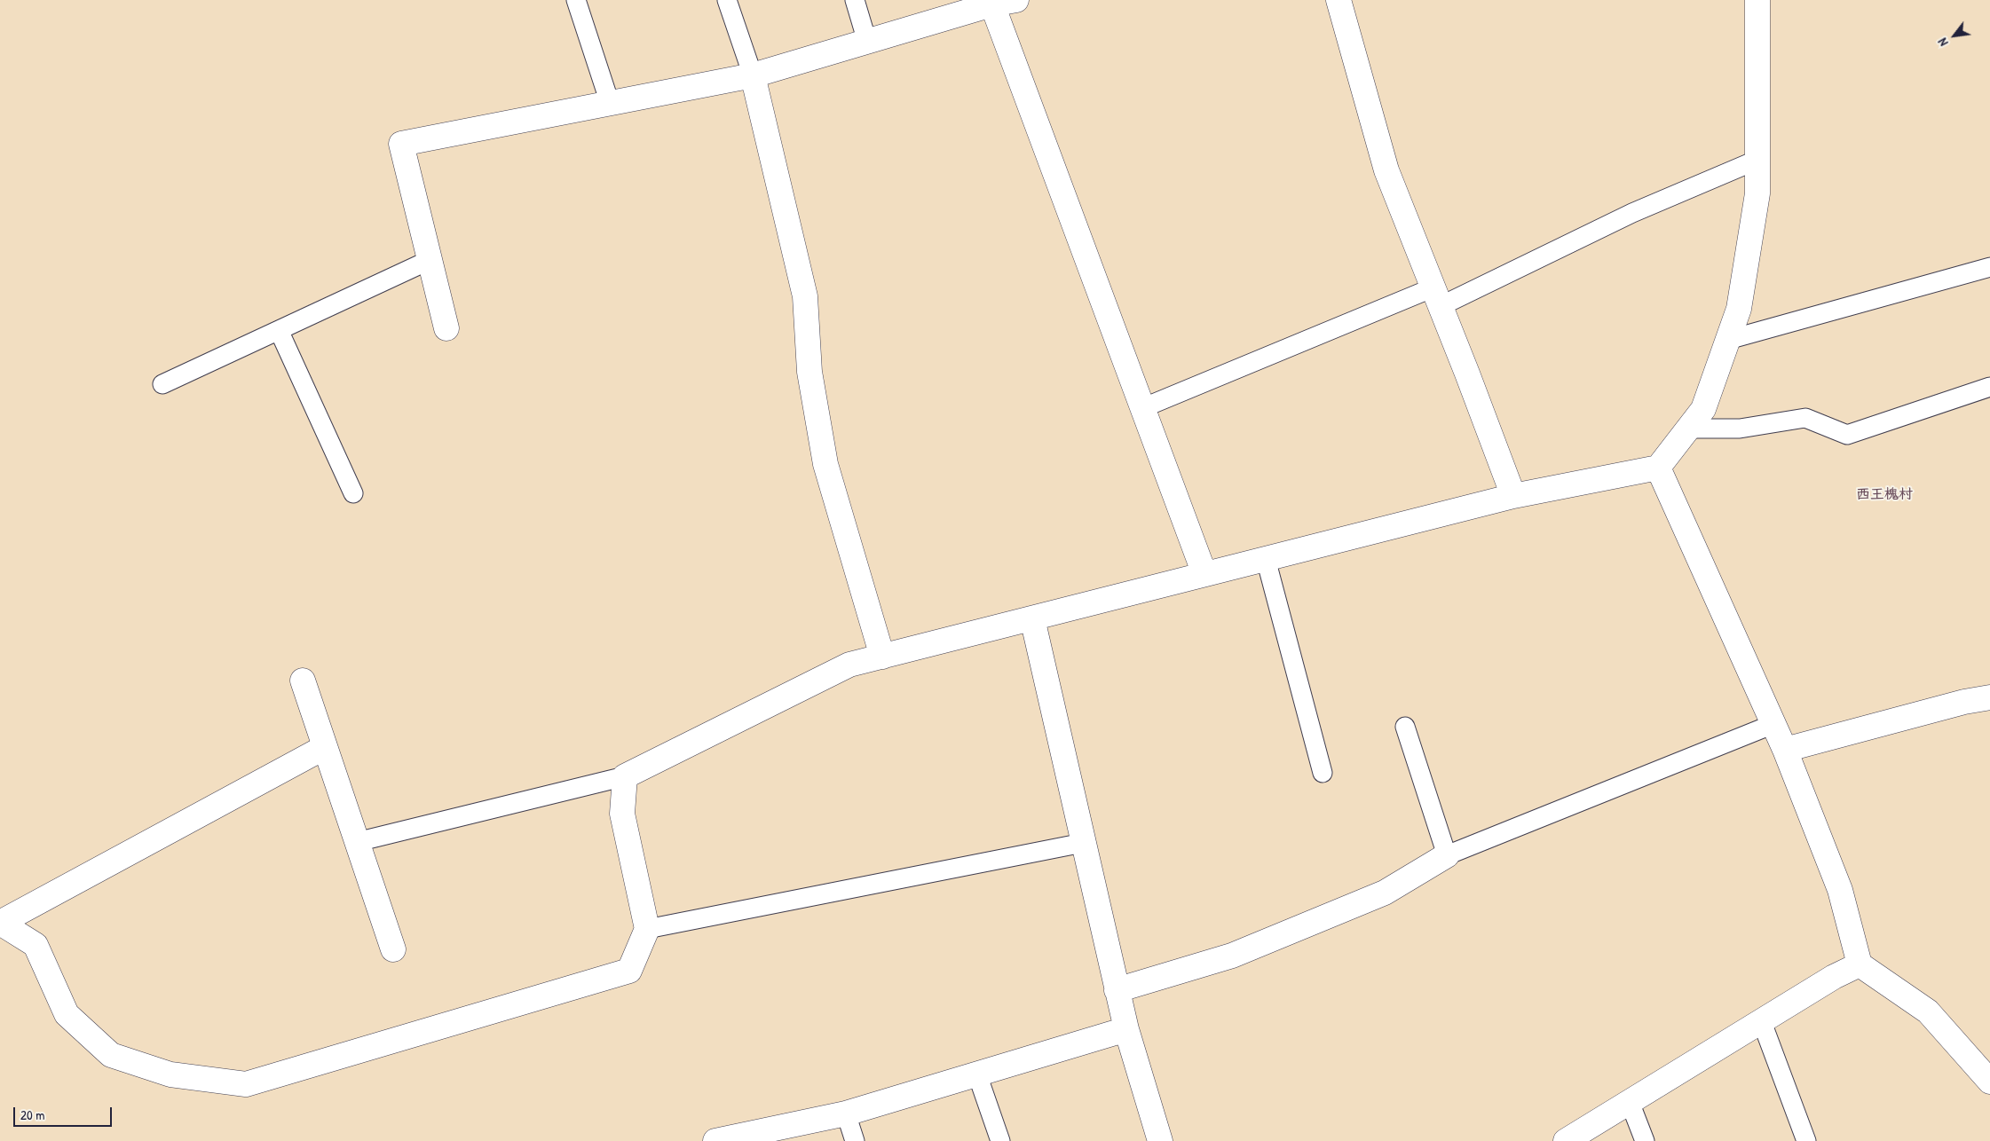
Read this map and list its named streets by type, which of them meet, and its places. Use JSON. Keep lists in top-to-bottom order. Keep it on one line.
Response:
{"districts":["西王槐村"],"scale_bar":"20 m","north":"bottom left"}
